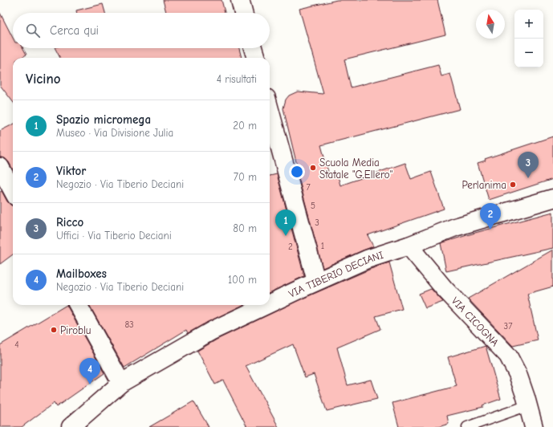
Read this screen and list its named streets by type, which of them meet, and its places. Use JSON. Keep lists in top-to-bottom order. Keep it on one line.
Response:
{"streets":{"street":["VIA TIBERIO DECIANI","VIA CICOGNA"]},"crossings":[["VIA TIBERIO DECIANI","VIA CICOGNA"]],"places":["Scuola Media Statale \"G.Ellero\"","Perlanima","Piroblu"],"house_numbers":["7","5","3","1","2","83","37","4"],"north":"top","page":{"map_buttons":["+","−"],"search":"Cerca qui","heading":["Vicino","4 risultati"],"list":[{"mark":"1","name":"Spazio micromega","note":"Museo · Via Divisione Julia","value":"20 m"},{"mark":"2","name":"Viktor","note":"Negozio · Via Tiberio Deciani","value":"70 m"},{"mark":"3","name":"Ricco","note":"Uffici · Via Tiberio Deciani","value":"80 m"},{"mark":"4","name":"Mailboxes","note":"Negozio · Via Tiberio Deciani","value":"100 m"}],"pins":["3","2","1","4"]}}
